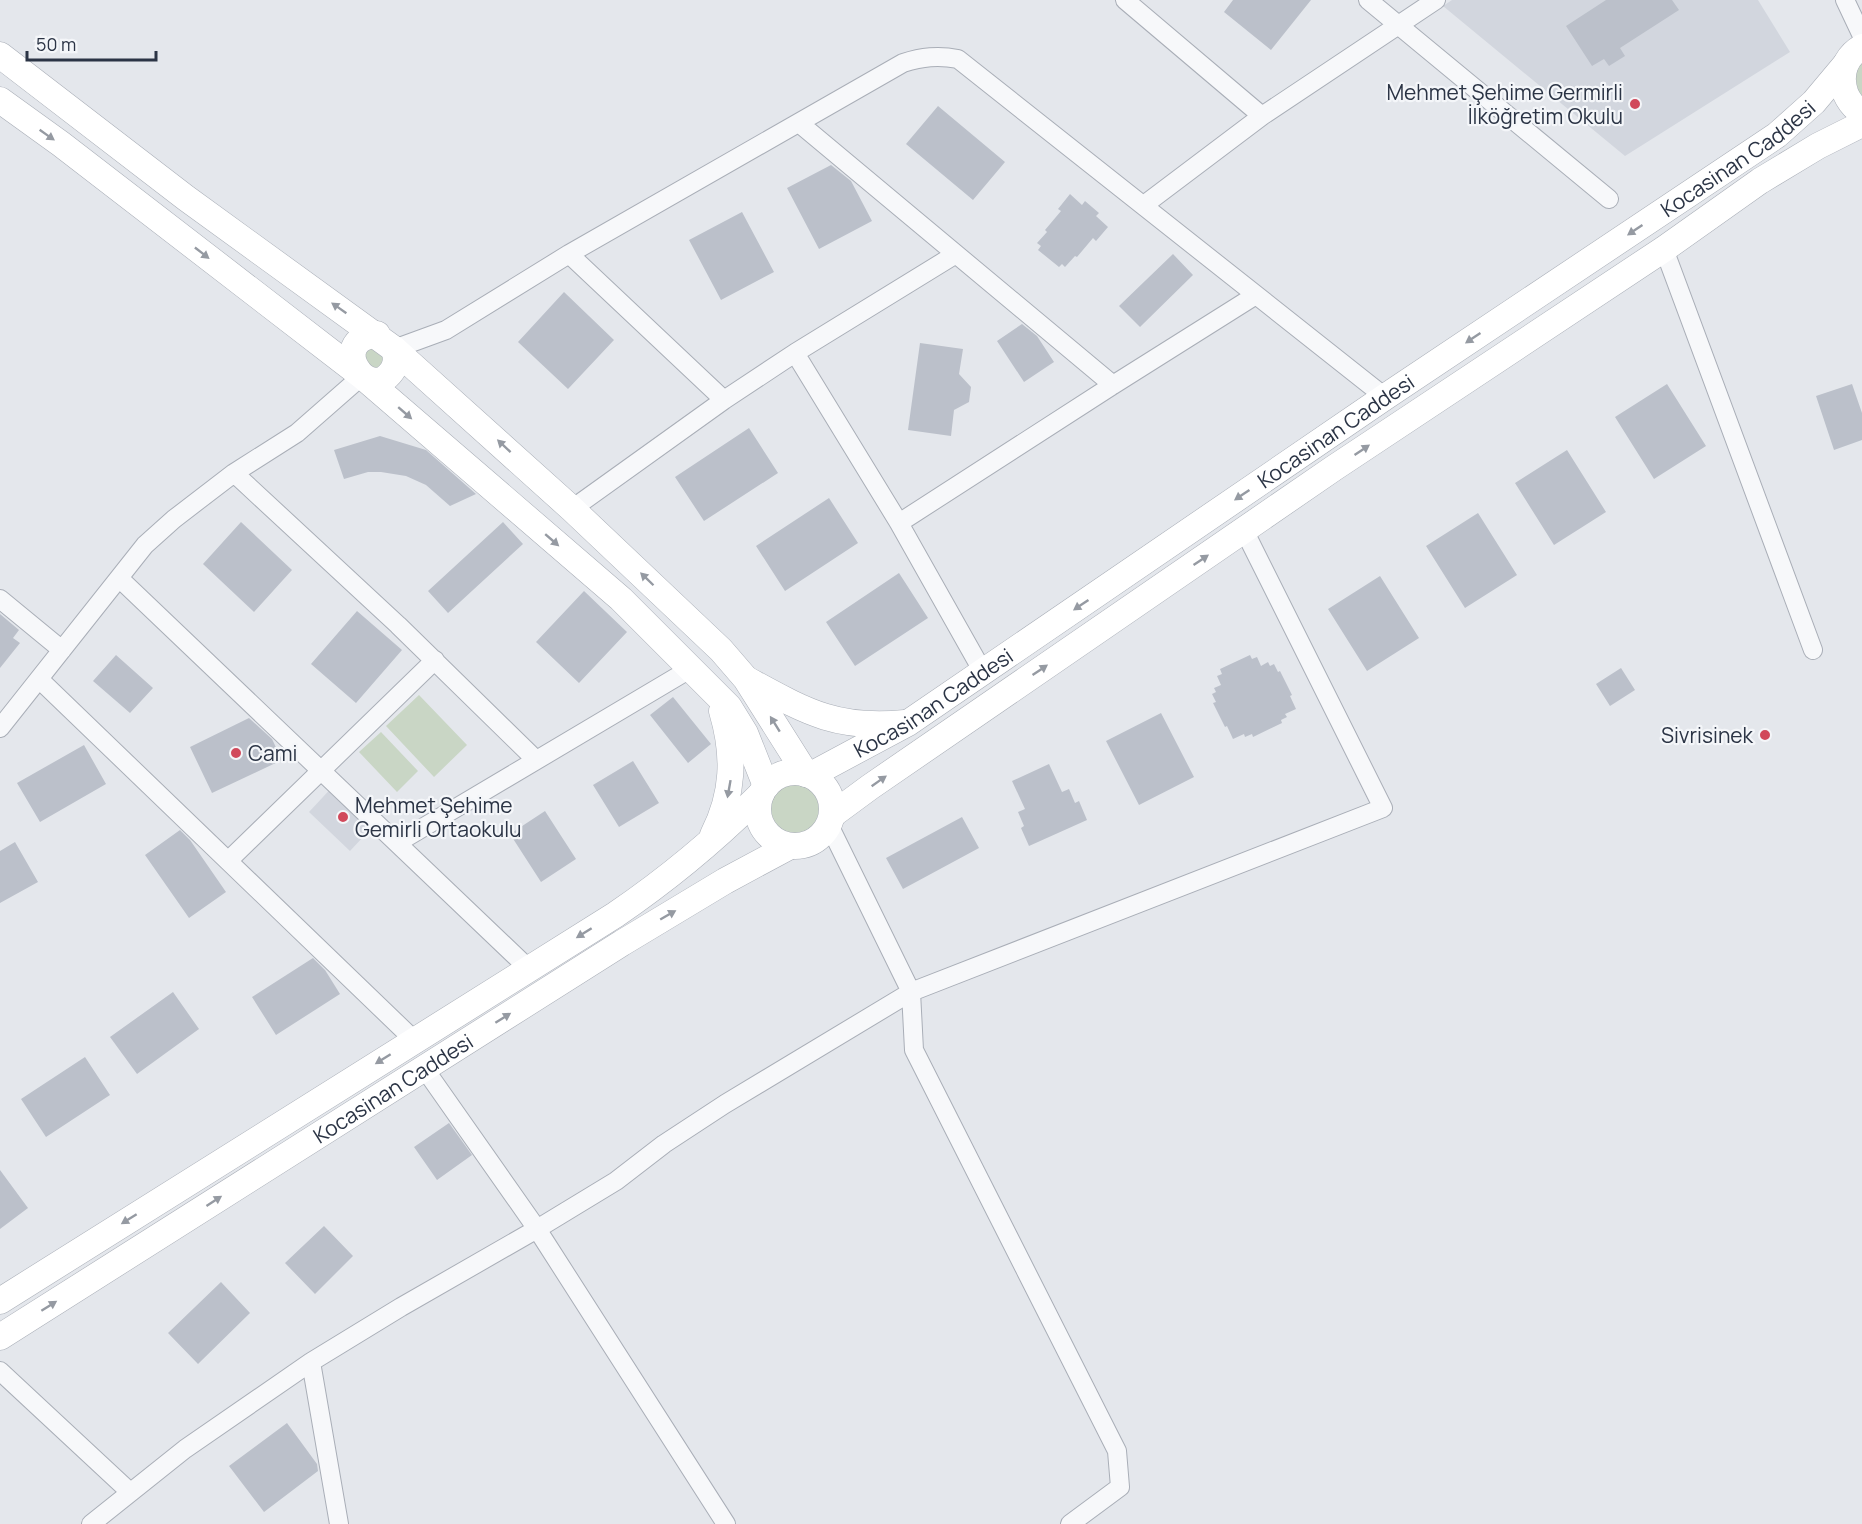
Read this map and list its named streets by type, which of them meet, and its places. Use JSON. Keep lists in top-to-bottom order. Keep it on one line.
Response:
{"streets":{"main road":["Kocasinan Caddesi"]},"places":["Mehmet Şehime Germirli İlköğretim Okulu","Sivrisinek","Cami","Mehmet Şehime Gemirli Ortaokulu"],"scale_bar":"50 m"}
